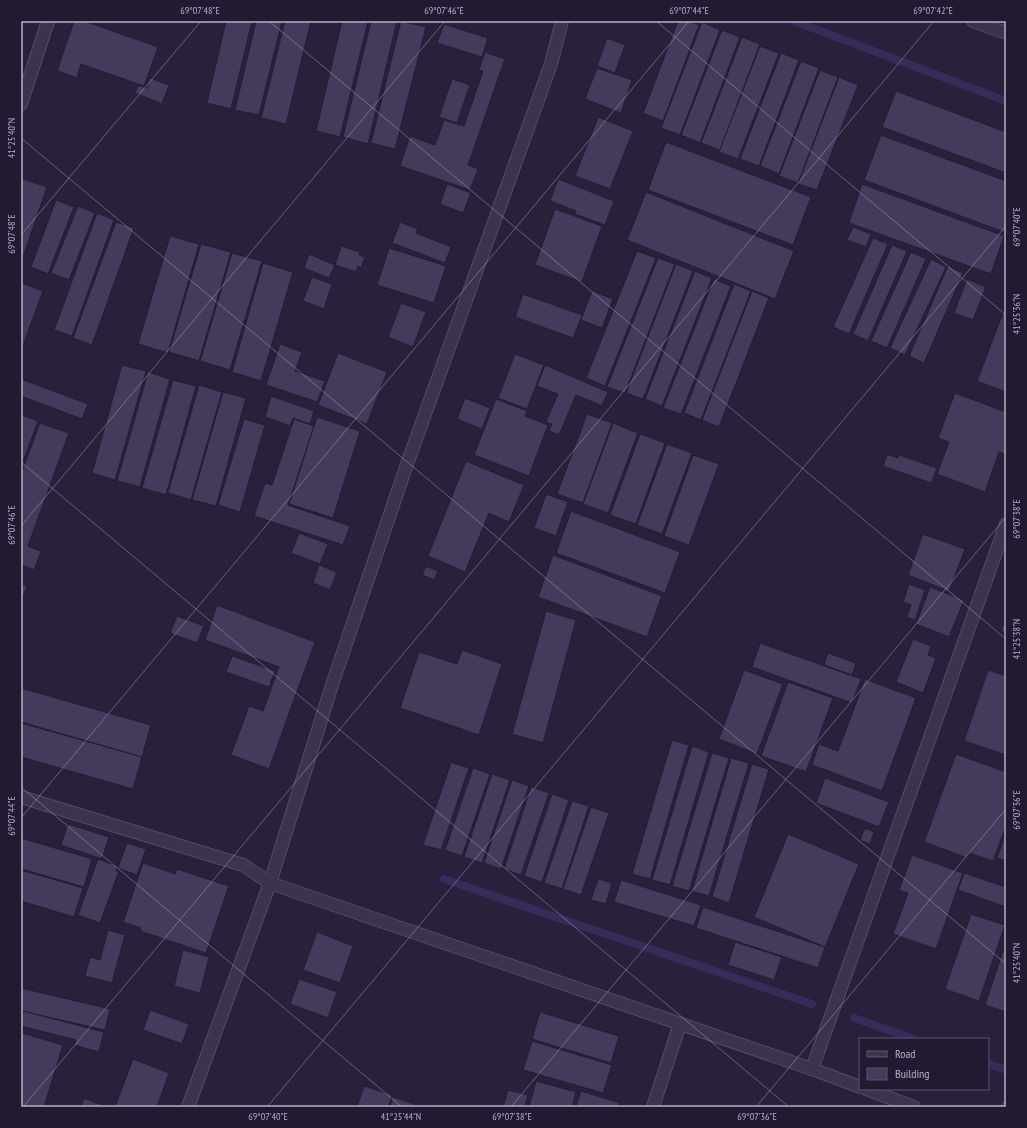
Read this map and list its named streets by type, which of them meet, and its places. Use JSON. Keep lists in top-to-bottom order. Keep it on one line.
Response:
{"legend":["Road","Building"],"coordinates":["69°07'48\"E","69°07'46\"E","69°07'44\"E","69°07'42\"E","41°25'40\"N","69°07'40\"E","41°25'36\"N","69°07'38\"E","41°25'38\"N","69°07'36\"E","41°25'44\"N"]}
